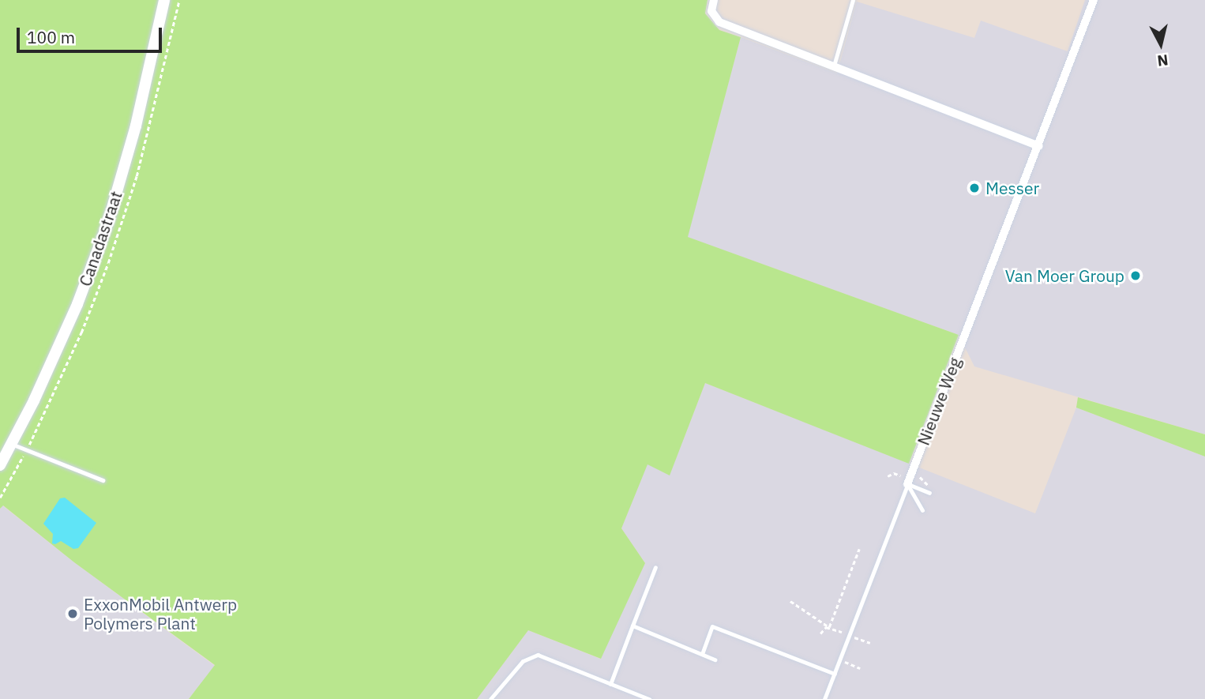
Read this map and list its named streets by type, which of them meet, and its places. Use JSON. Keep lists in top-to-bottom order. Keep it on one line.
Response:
{"streets":{"street":["Canadastraat","Nieuwe Weg"]},"places":["Messer","Van Moer Group","ExxonMobil Antwerp Polymers Plant"],"scale_bar":"100 m","north":"bottom"}
